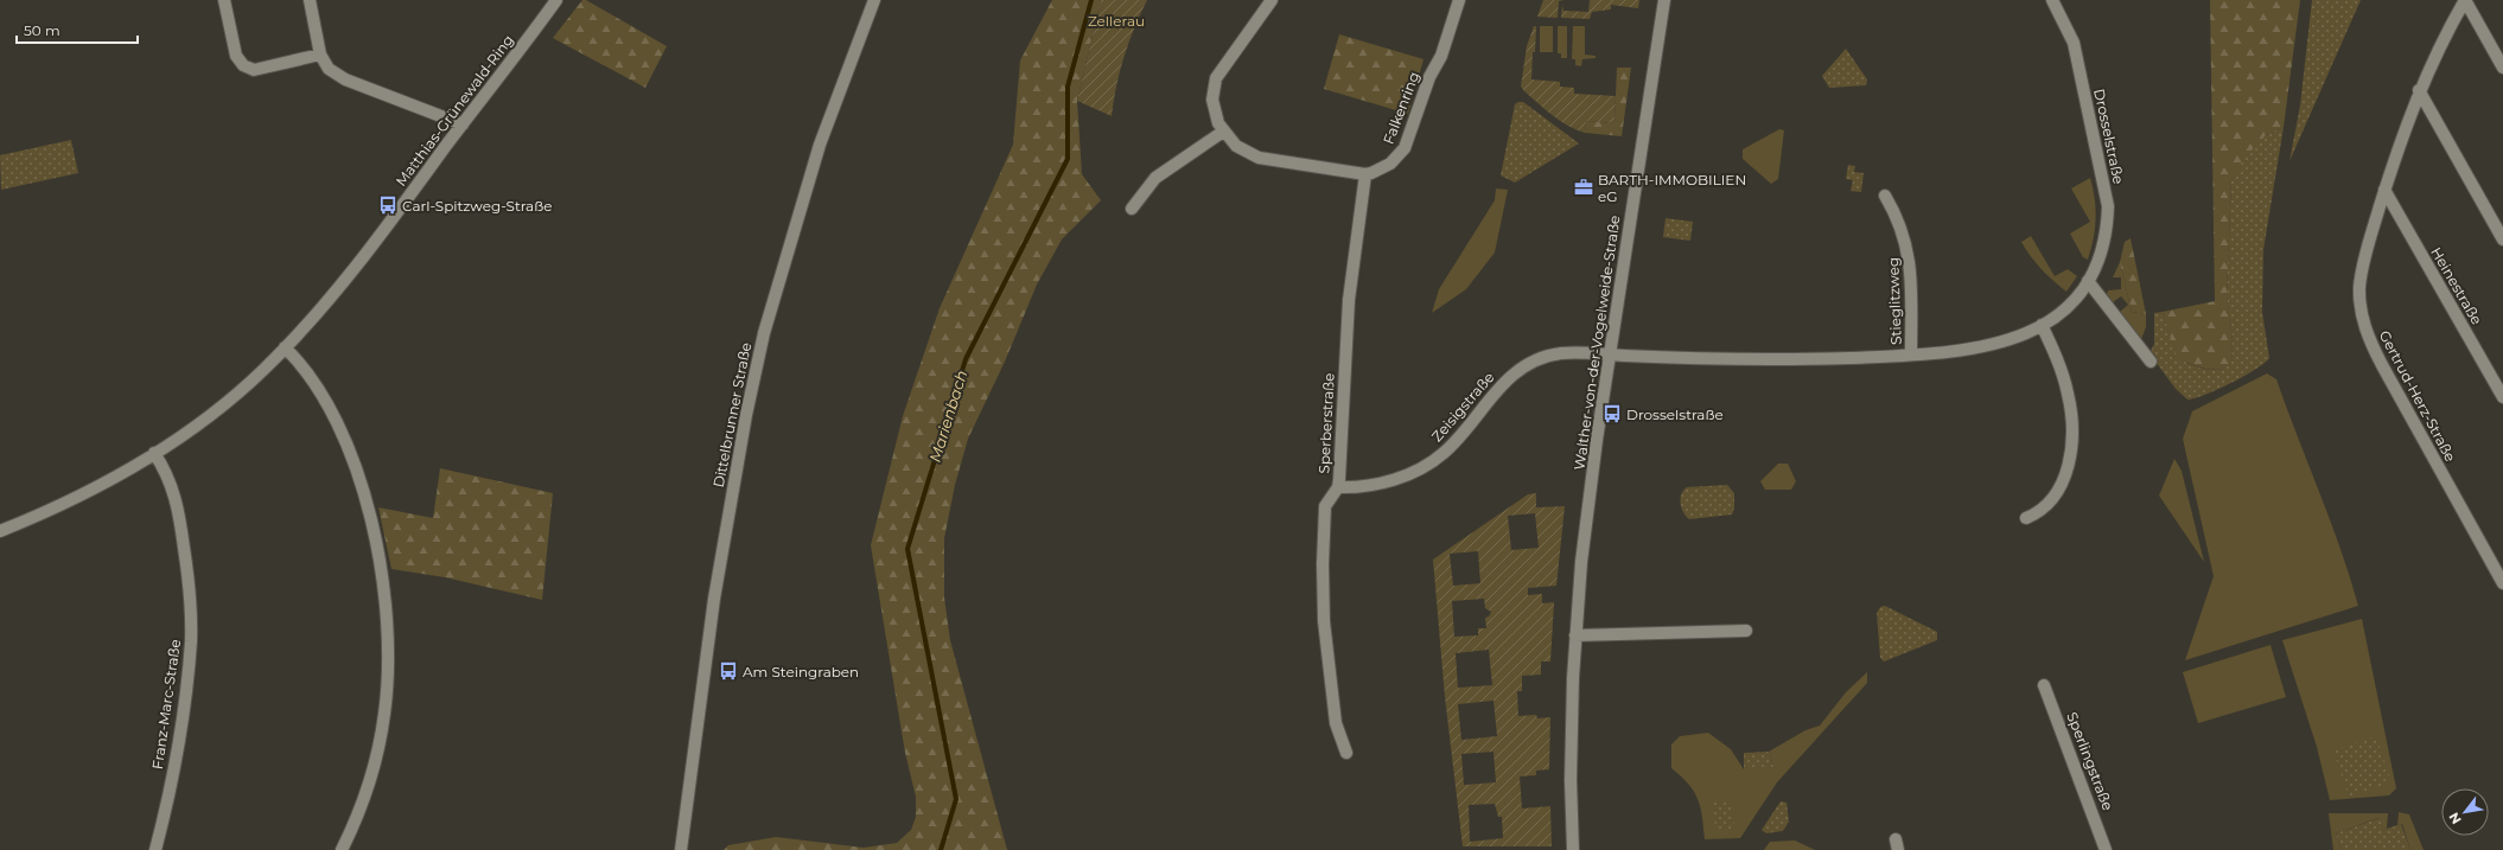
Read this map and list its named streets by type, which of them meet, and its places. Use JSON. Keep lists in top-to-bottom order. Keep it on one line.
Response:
{"streets":{"street":["Falkenring","Matthias-Grünewald-Ring","Drosselstraße","Heinestraße","Stieglitzweg","Walther-von-der-Vogelweide-Straße","Gertrud-Herz-Straße","Zeisigstraße","Dittelbrunner Straße","Sperberstraße","Franz-Marc-Straße","Sperlingstraße"]},"crossings":[["Falkenring","Sperberstraße"],["Matthias-Grünewald-Ring","Franz-Marc-Straße"],["Drosselstraße","Stieglitzweg"],["Drosselstraße","Walther-von-der-Vogelweide-Straße"],["Drosselstraße","Zeisigstraße"],["Heinestraße","Gertrud-Herz-Straße"],["Walther-von-der-Vogelweide-Straße","Zeisigstraße"],["Zeisigstraße","Sperberstraße"]],"water":["Marienbach"],"parks":["Zellerau"],"places":{"office":["BARTH-IMMOBILIEN eG"],"bus stop":["Carl-Spitzweg-Straße","Drosselstraße","Am Steingraben"]},"scale_bar":"50 m","north":"bottom left"}
